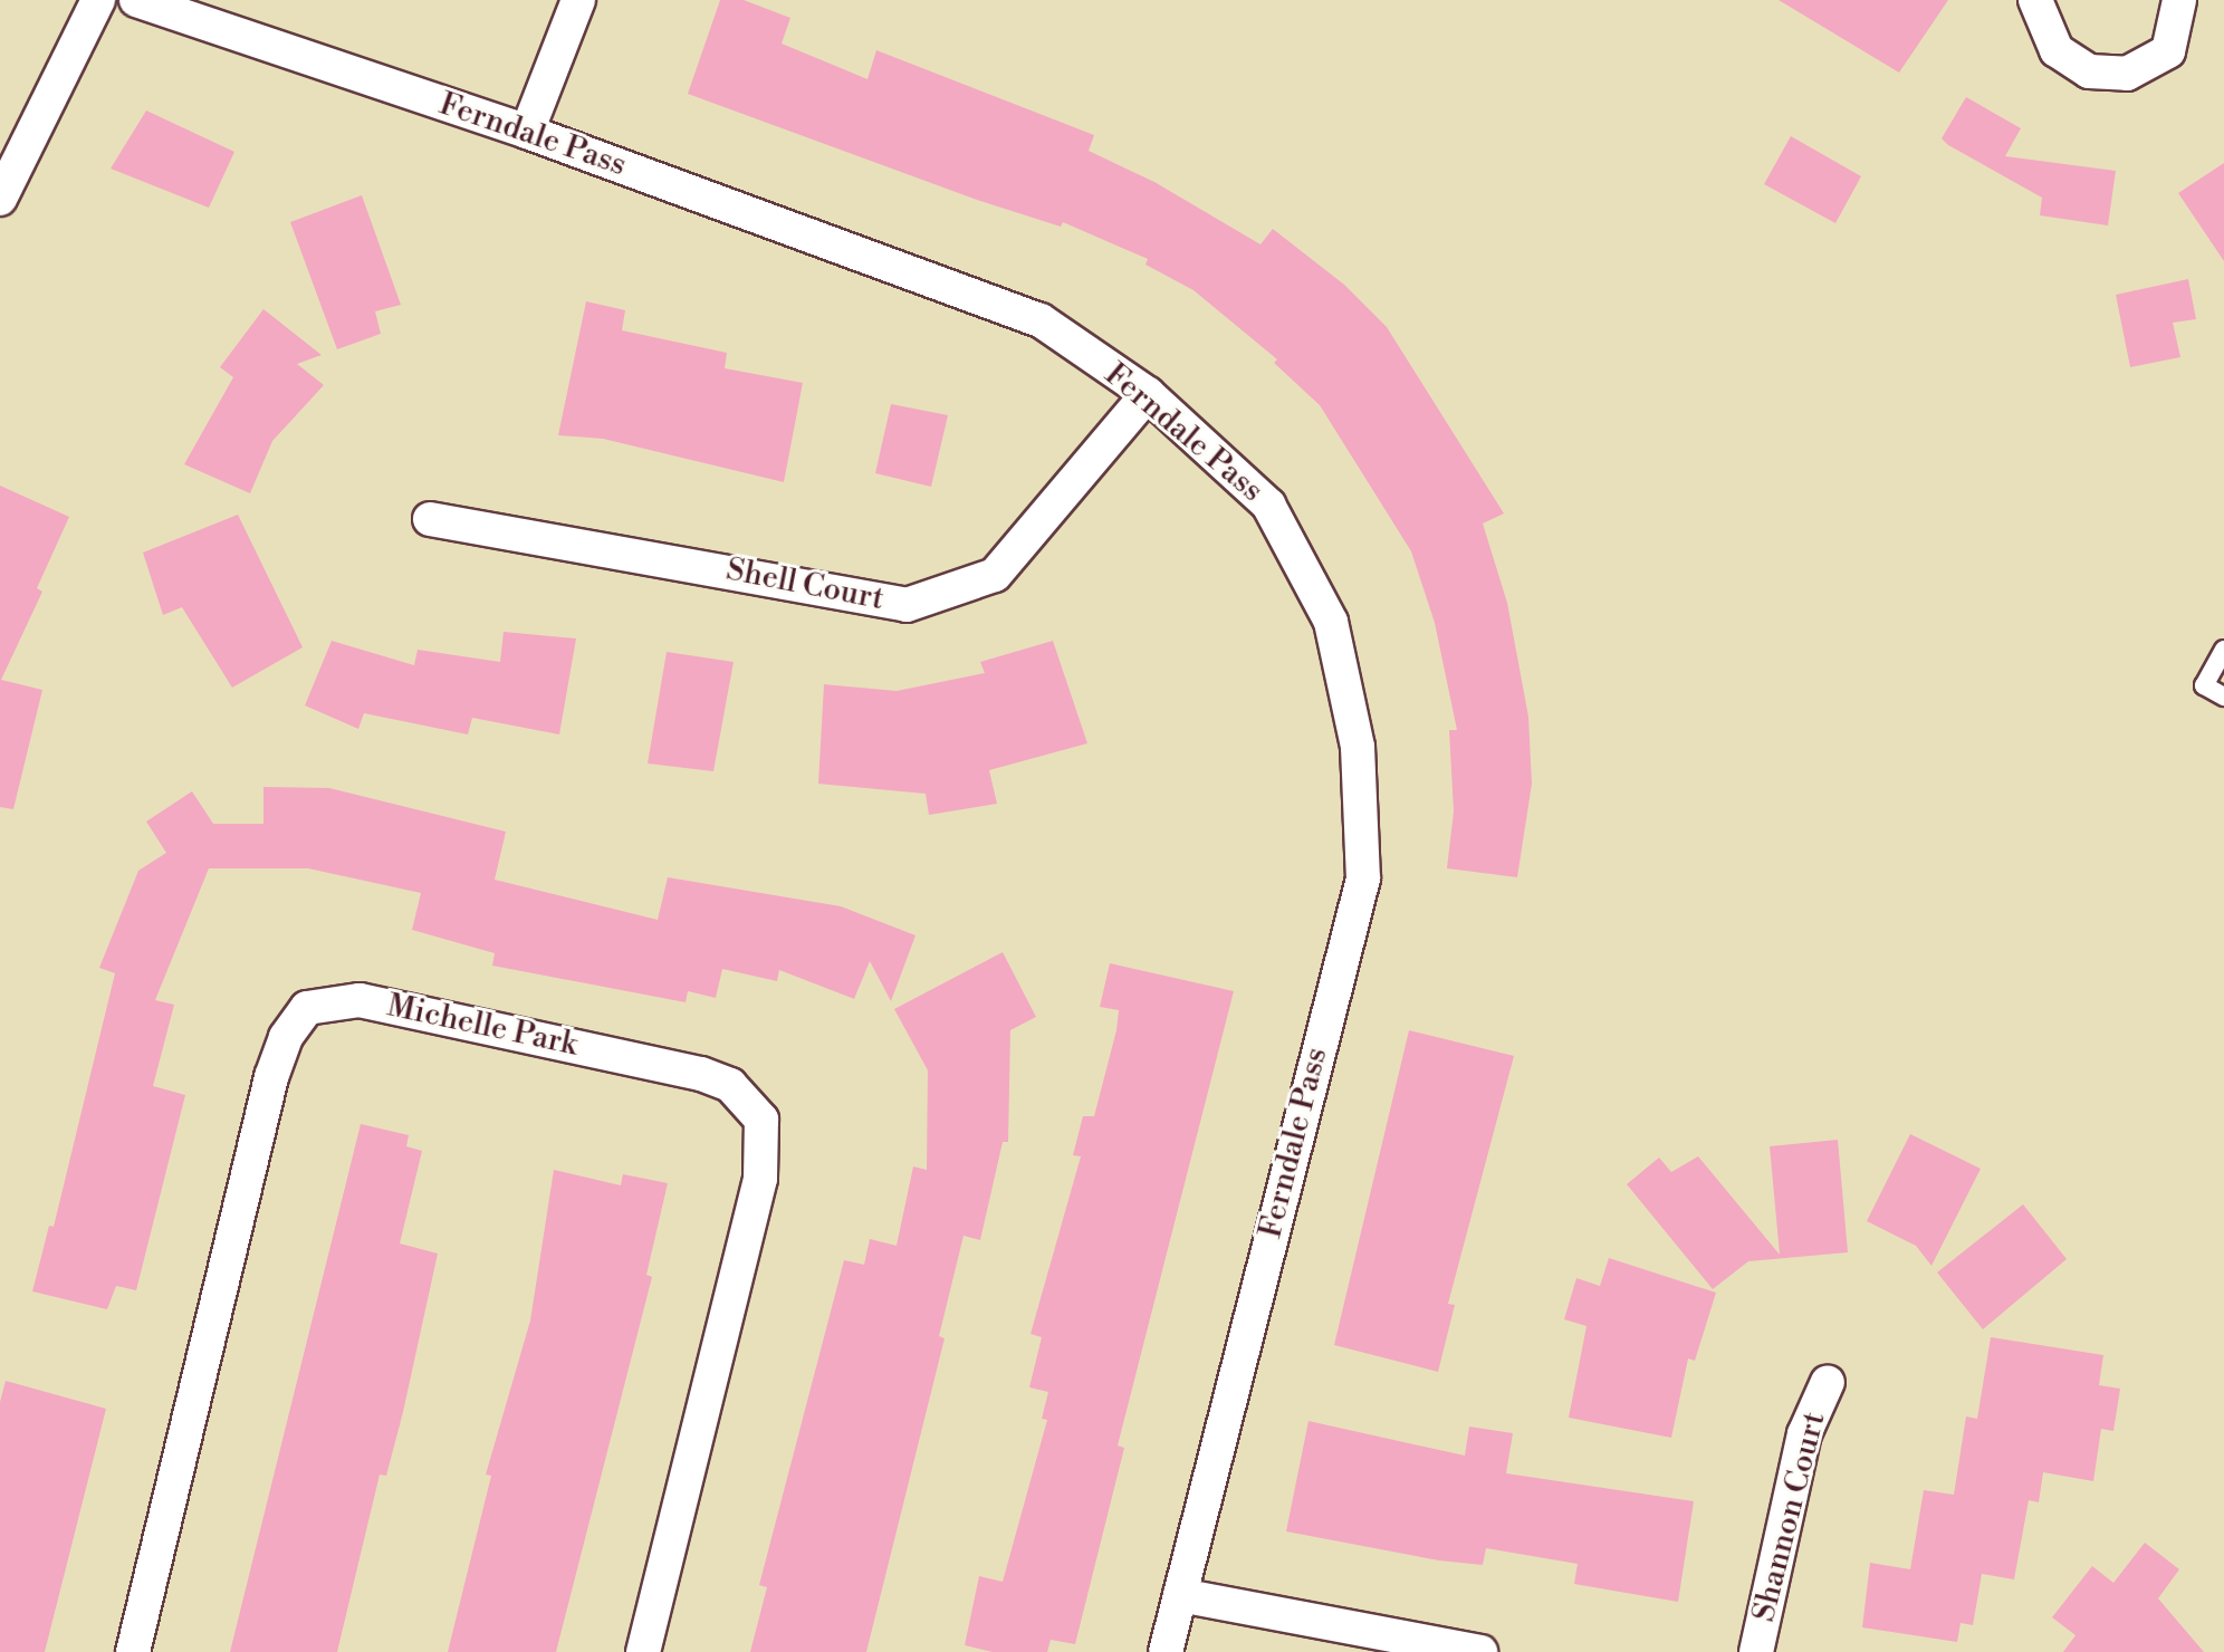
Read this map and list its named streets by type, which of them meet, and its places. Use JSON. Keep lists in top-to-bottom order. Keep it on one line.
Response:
{"streets":{"street":["Ferndale Pass","Shell Court","Michelle Park","Shannon Court"]},"crossings":[["Ferndale Pass","Shell Court"]]}
